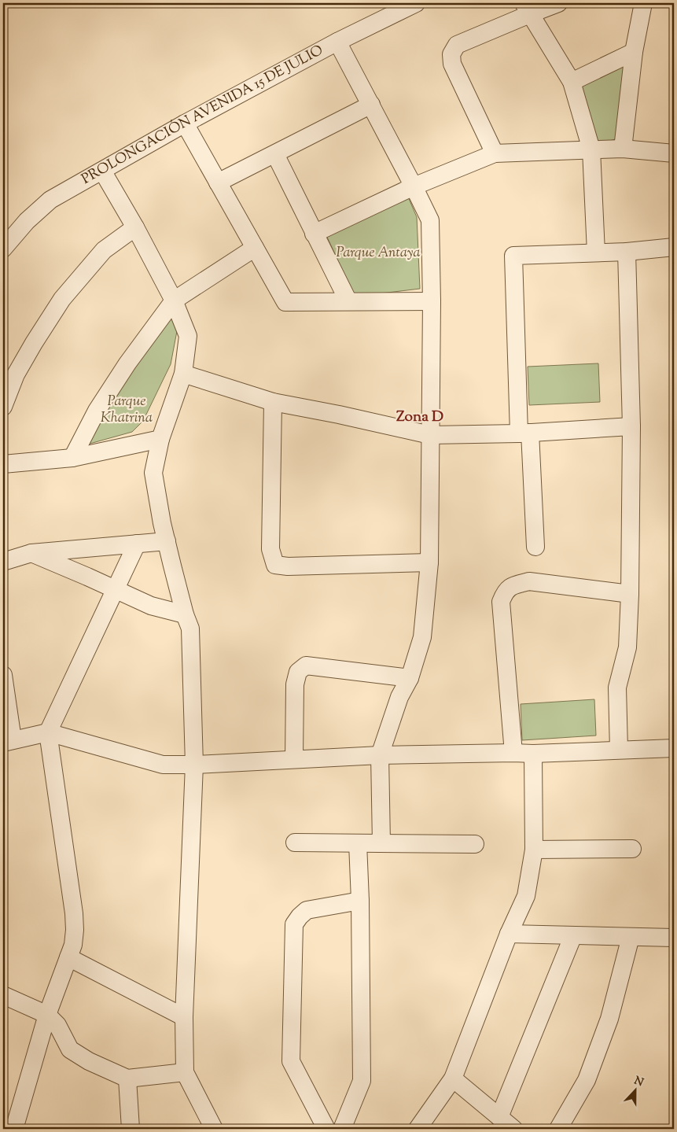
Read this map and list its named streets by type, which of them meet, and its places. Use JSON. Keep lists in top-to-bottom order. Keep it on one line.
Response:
{"streets":{"street":["PROLONGACIÓN AVENIDA 15 DE JULIO"]},"districts":["Zona D"],"parks":["Parque Antaya","Parque Khatrina"],"north":"top"}
